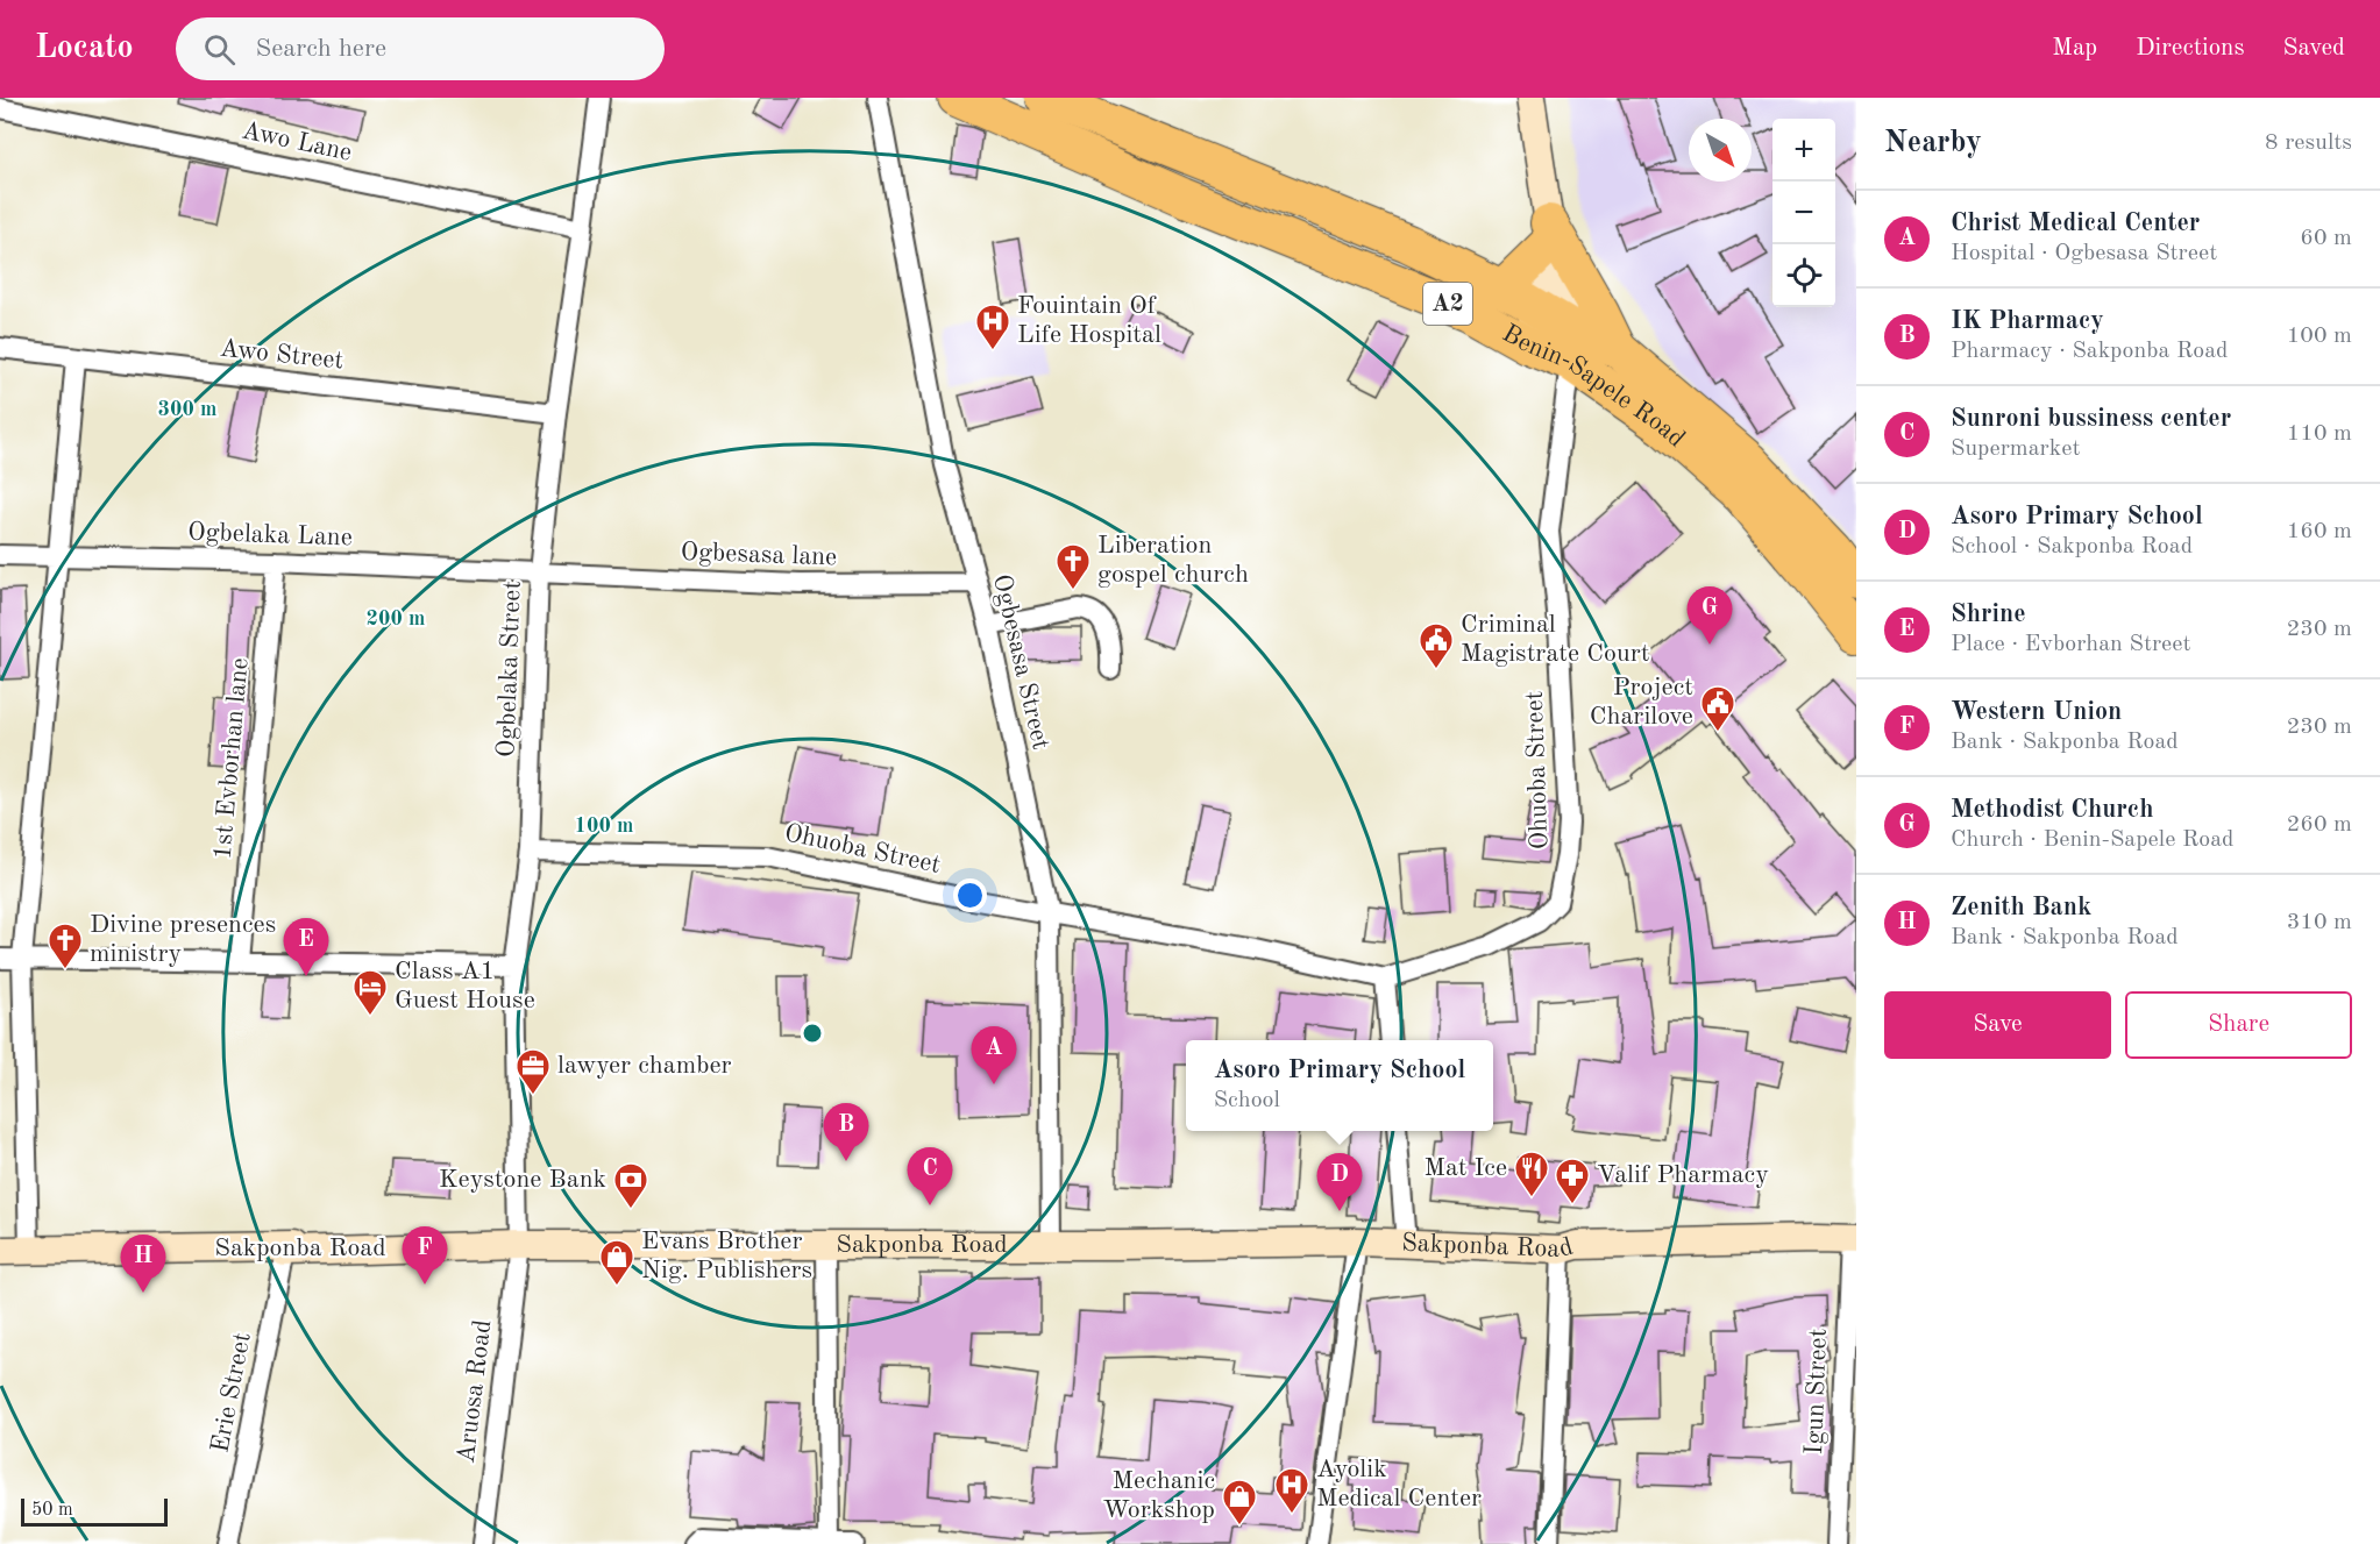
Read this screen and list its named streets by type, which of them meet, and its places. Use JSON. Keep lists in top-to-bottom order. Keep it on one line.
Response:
{"streets":{"highway":["A2","Benin-Sapele Road"],"main road":["Sakponba Road"],"street":["Awo Lane","Awo Street","Ogbelaka Lane","Ogbesasa lane","Ogbesasa Street","Ogbelaka Street","1st Evborhan lane","Ohuoba Street","Aruosa Road","Igun Street","Erie Street"]},"crossings":[["Awo Lane","Ogbelaka Street"],["Awo Street","Ogbelaka Street"],["Benin-Sapele Road","Ohuoba Street"],["Ogbelaka Lane","Ogbesasa lane"],["Ogbelaka Lane","Ogbelaka Street"],["Ogbelaka Lane","1st Evborhan lane"],["Ogbesasa lane","Ogbesasa Street"],["Ogbesasa lane","Ogbelaka Street"],["Ogbesasa Street","Ohuoba Street"],["Ogbesasa Street","Sakponba Road"],["Ogbelaka Street","Ohuoba Street"],["Ogbelaka Street","Sakponba Road"],["Ogbelaka Street","Aruosa Road"],["Sakponba Road","Aruosa Road"],["Sakponba Road","Igun Street"],["Sakponba Road","Erie Street"]],"places":{"hospital":["Fouintain Of Life Hospital","Ayolik Medical Center"],"church":["Liberation gospel church","Divine presences ministry"],"public building":["Criminal Magistrate Court","Project Charilove"],"hotel":["Class A1 Guest House"],"office":["lawyer chamber"],"restaurant":["Mat Ice"],"pharmacy":["Valif Pharmacy"],"bank":["Keystone Bank"],"shop":["Evans Brother Nig. Publishers","Mechanic Workshop"]},"scale_bar":"50 m","north":"bottom right","page":{"header":"Locato","search":"Search here","nav":["Map","Directions","Saved"],"heading":["Nearby","8 results"],"map_buttons":["+","−"],"list":[{"mark":"A","name":"Christ Medical Center","note":"Hospital · Ogbesasa Street","value":"60 m"},{"mark":"B","name":"IK Pharmacy","note":"Pharmacy · Sakponba Road","value":"100 m"},{"mark":"C","name":"Sunroni bussiness center","note":"Supermarket","value":"110 m"},{"mark":"D","name":"Asoro Primary School","note":"School · Sakponba Road","value":"160 m"},{"mark":"E","name":"Shrine","note":"Place · Evborhan Street","value":"230 m"},{"mark":"F","name":"Western Union","note":"Bank · Sakponba Road","value":"230 m"},{"mark":"G","name":"Methodist Church","note":"Church · Benin-Sapele Road","value":"260 m"},{"mark":"H","name":"Zenith Bank","note":"Bank · Sakponba Road","value":"310 m"}],"pins":["G","E","A","B","C","D","F","H"],"buttons":["Save","Share"],"popup":["Asoro Primary School","School"],"scale":"50 m"},"rings":["300 m","200 m","100 m"]}
